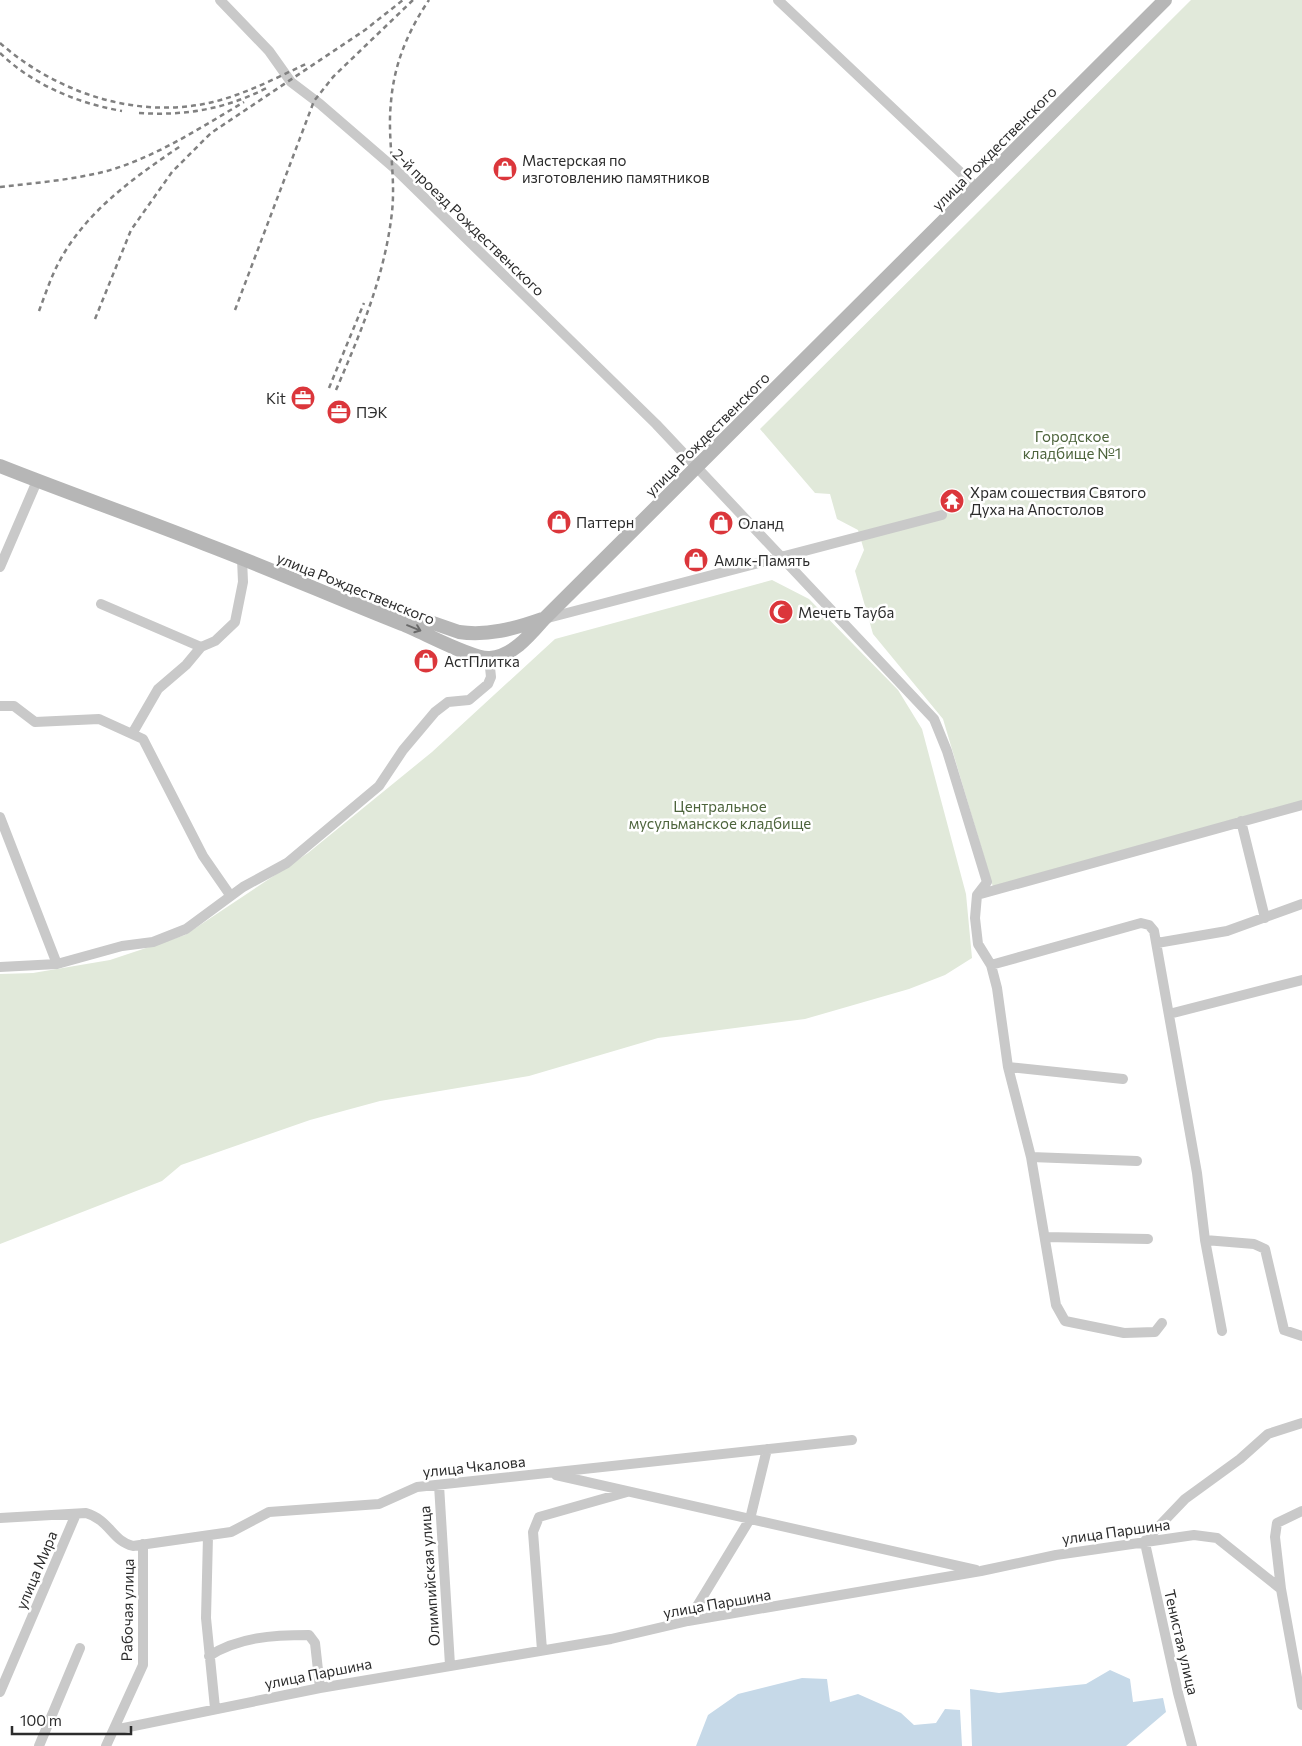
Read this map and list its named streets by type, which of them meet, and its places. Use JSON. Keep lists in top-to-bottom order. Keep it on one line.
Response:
{"streets":{"main road":["улица Рождественского"],"street":["2-й проезд Рождественского","улица Чкалова","улица Паршина","улица Мира","Олимпийская улица","Рабочая улица","Тенистая улица"]},"crossings":[["улица Рождественского","2-й проезд Рождественского"],["улица Чкалова","улица Мира"],["улица Чкалова","Олимпийская улица"],["улица Чкалова","Рабочая улица"],["улица Паршина","Олимпийская улица"],["улица Паршина","Рабочая улица"],["улица Паршина","Тенистая улица"]],"parks":["Городское кладбище №1","Центральное мусульманское кладбище"],"places":{"shop":["Мастерская по изготовлению памятников","Паттерн","Оланд","Амлк-Память","АстПлитка"],"office":["Kit","ПЭК"],"temple":["Храм сошествия Святого Духа на Апостолов"],"mosque":["Мечеть Тауба"]},"scale_bar":"100 m"}
